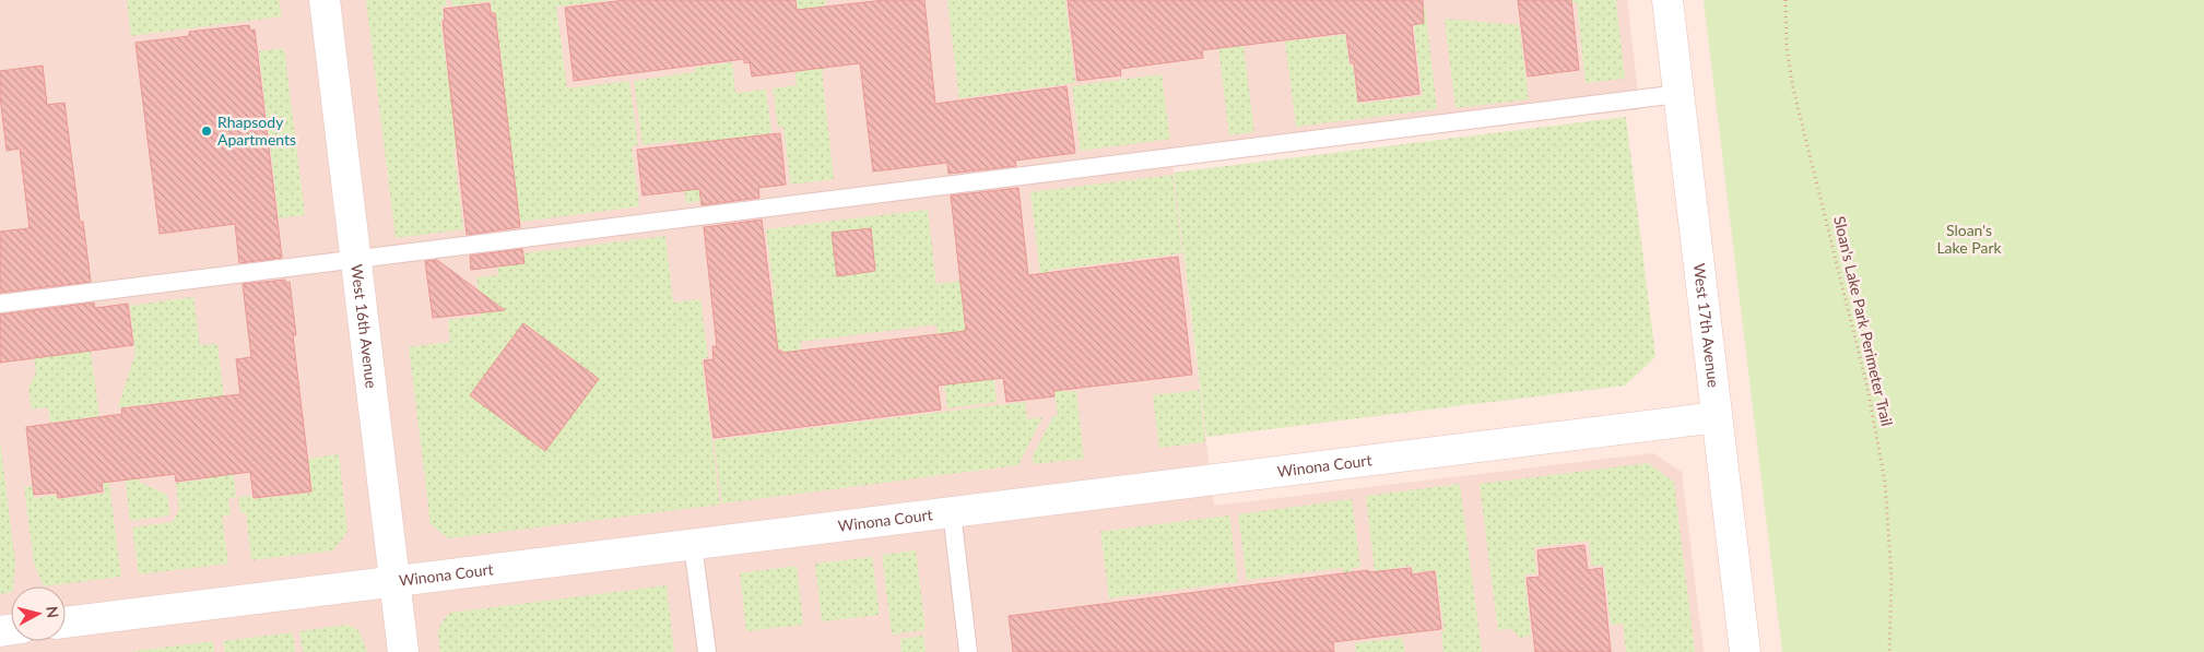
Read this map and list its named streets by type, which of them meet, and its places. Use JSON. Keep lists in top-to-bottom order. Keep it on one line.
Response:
{"streets":{"street":["West 16th Avenue","West 17th Avenue","Winona Court"],"path":["Sloan's Lake Park Perimeter Trail"]},"crossings":[["West 16th Avenue","Winona Court"],["West 17th Avenue","Winona Court"]],"parks":["Sloan's Lake Park"],"places":["Rhapsody Apartments"],"north":"right"}
